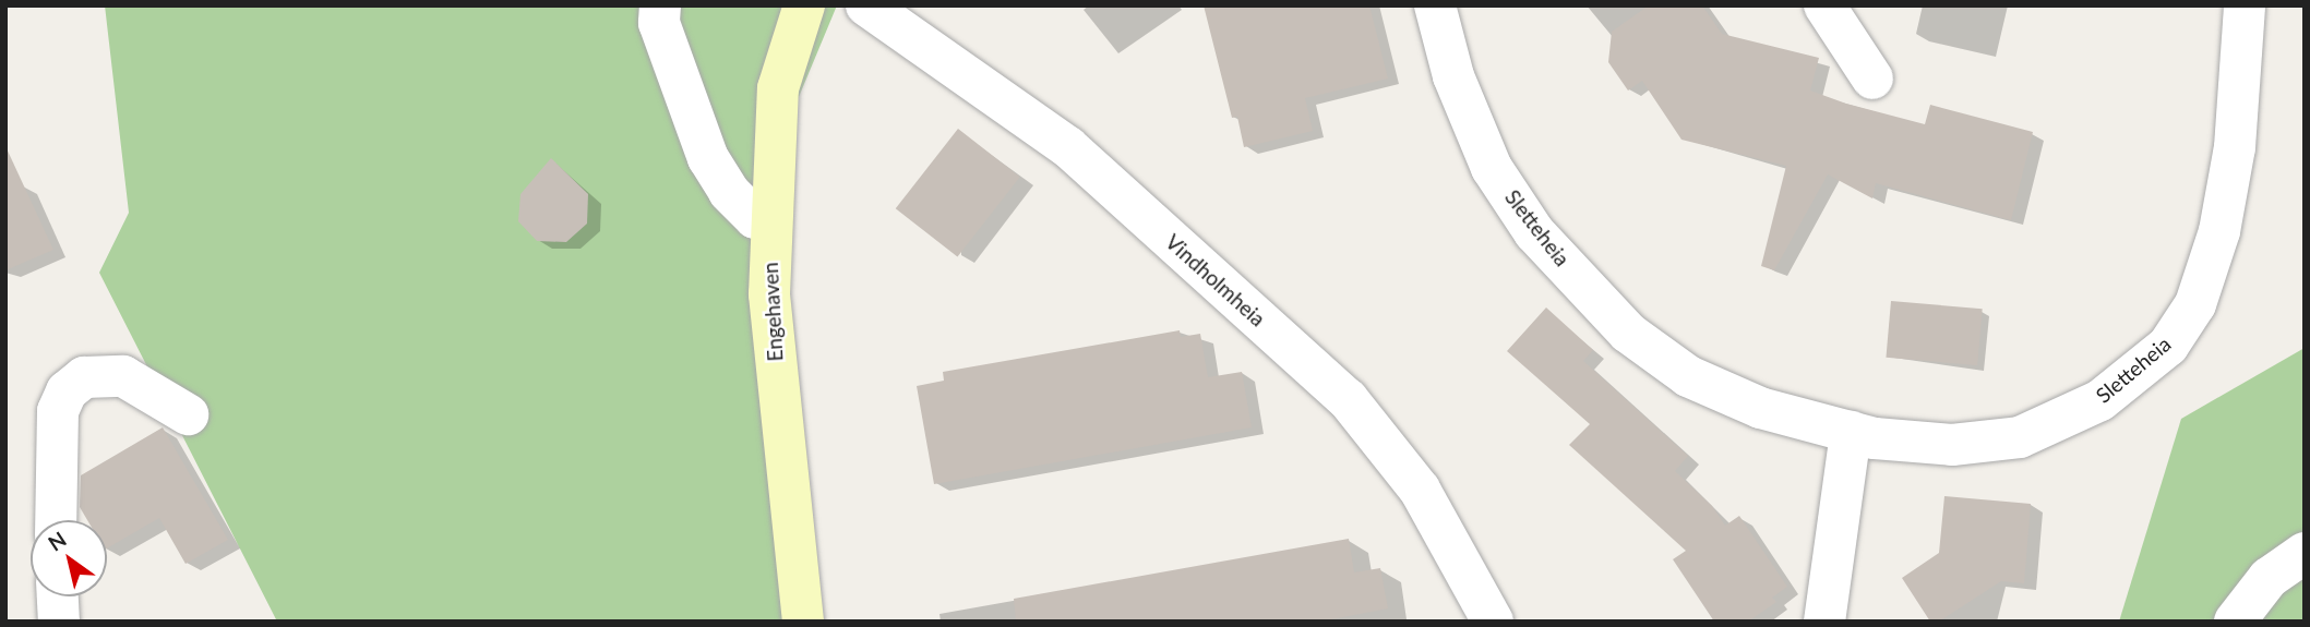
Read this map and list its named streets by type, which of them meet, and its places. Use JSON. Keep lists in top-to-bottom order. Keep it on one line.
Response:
{"streets":{"street":["Sletteheia","Vindholmheia","Engehaven"]},"north":"top left"}
